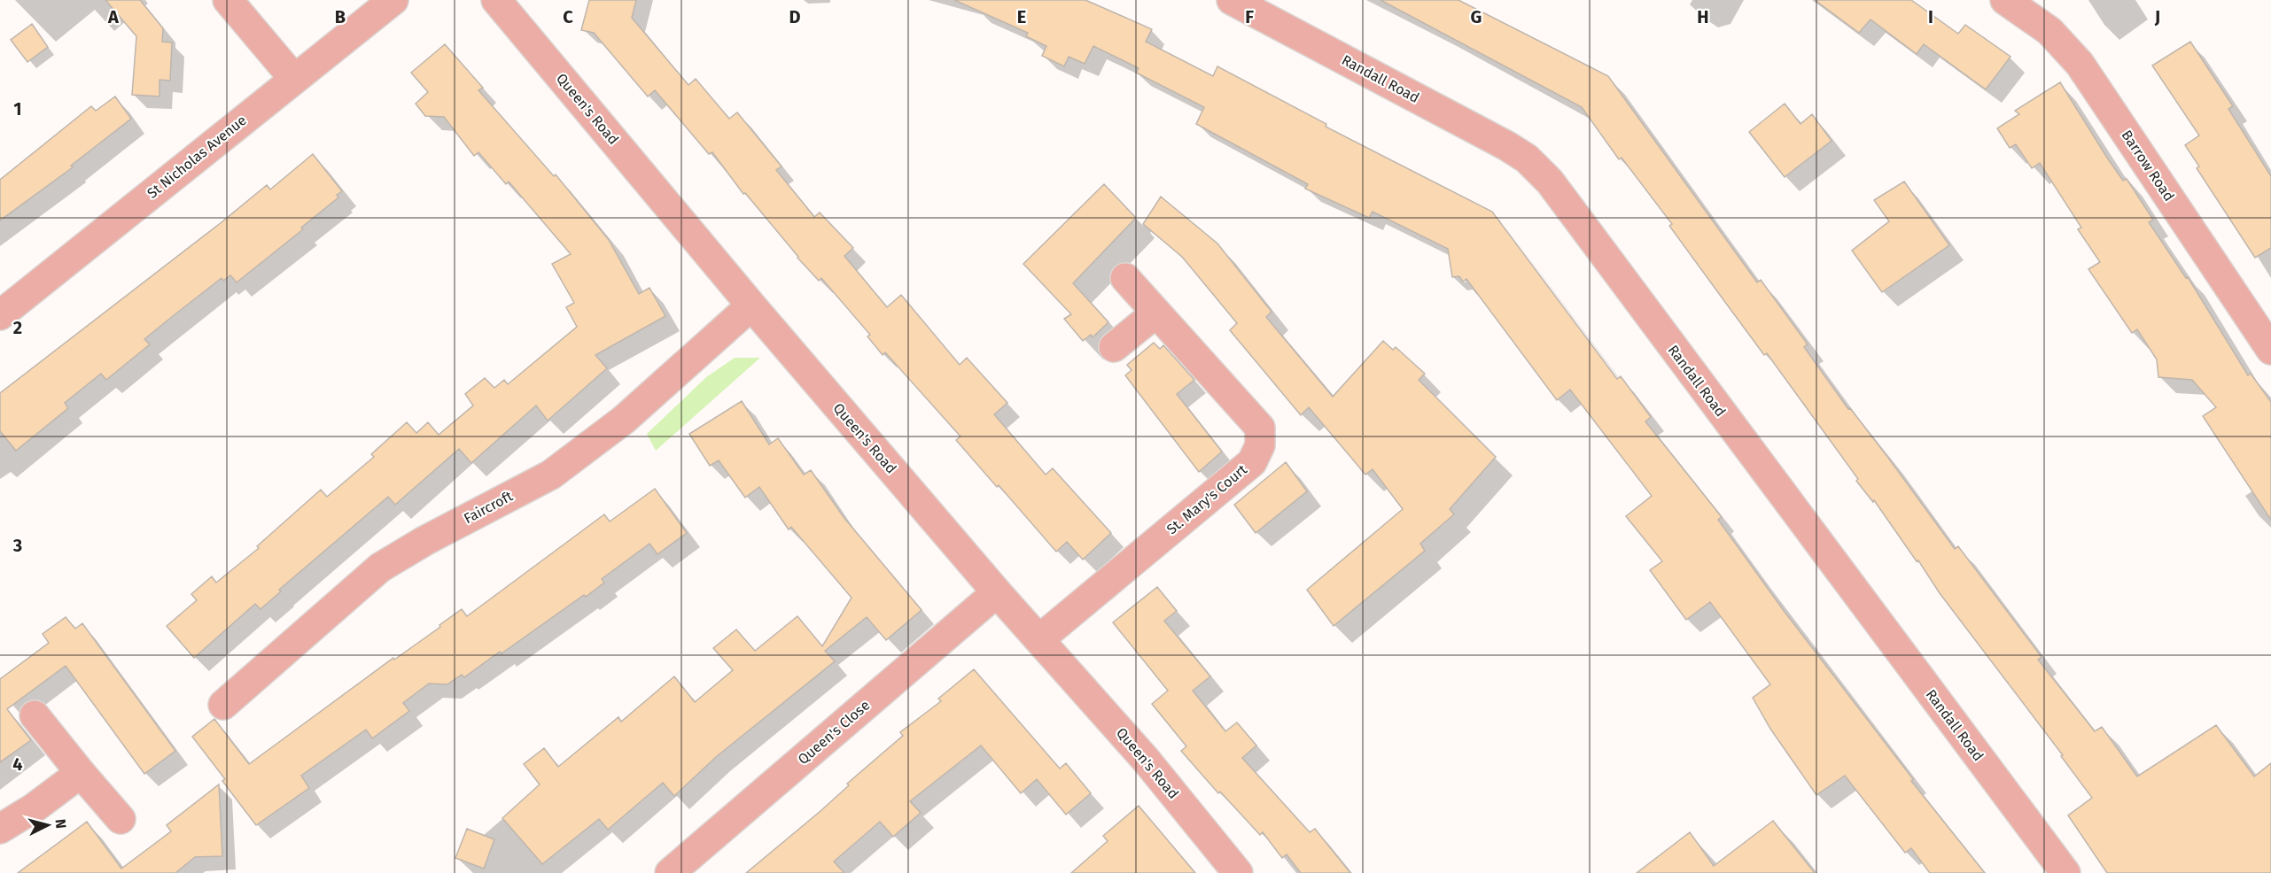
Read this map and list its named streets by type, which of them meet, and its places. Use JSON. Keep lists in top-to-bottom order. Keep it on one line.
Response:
{"streets":{"street":["Randall Road","Queen's Road","St Nicholas Avenue","Barrow Road","St. Mary's Court","Faircroft","Queen's Close"]},"crossings":[["Queen's Road","St. Mary's Court"],["Queen's Road","Faircroft"],["Queen's Road","Queen's Close"]],"north":"right","grid":{"columns":["A","B","C","D","E","F","G","H","I","J"],"rows":["1","2","3","4"]}}
